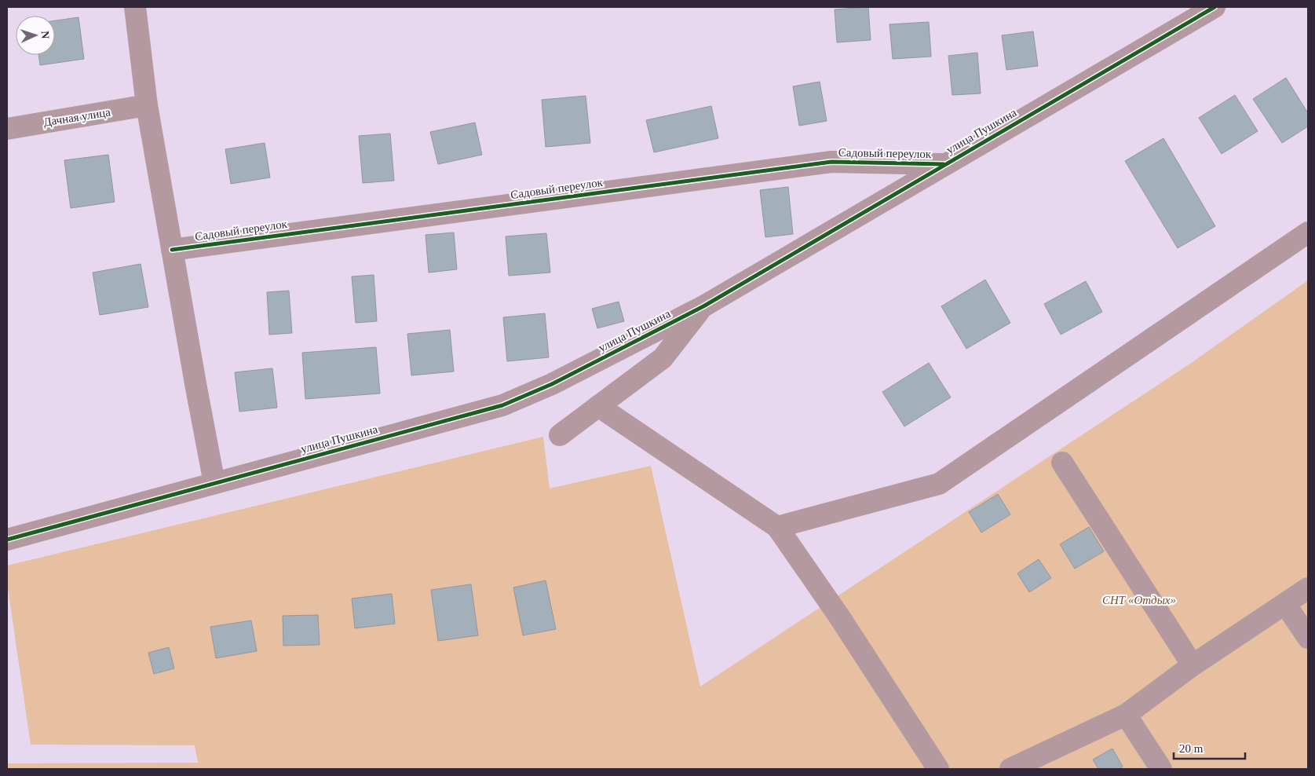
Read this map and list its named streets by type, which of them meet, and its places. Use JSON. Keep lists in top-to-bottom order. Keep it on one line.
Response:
{"streets":{"street":["Дачная улица","улица Пушкина","Садовый переулок"]},"crossings":[["улица Пушкина","Садовый переулок"]],"parks":["СНТ «Отдых»"],"scale_bar":"20 m","north":"right"}
